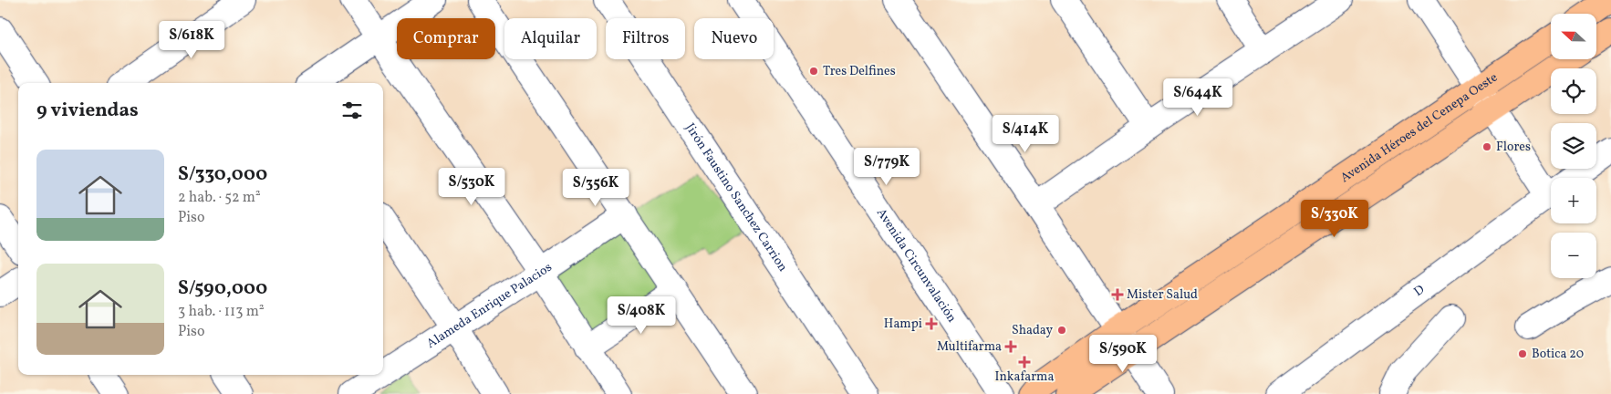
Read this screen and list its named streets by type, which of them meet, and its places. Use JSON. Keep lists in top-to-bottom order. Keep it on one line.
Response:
{"streets":{"main road":["Avenida Héroes del Cenepa Oeste"],"street":["Jirón Faustino Sanchez Carrion","Avenida Circunvalación","D","Alameda Enrique Palacios"]},"places":{"other":["Tres Delfines","Flores","Shaday","Botica 20"],"health":["Mister Salud","Hampi","Multifarma","Inkafarma"]},"north":"left","page":{"map_buttons":["+","−"],"chip":["Comprar","Alquilar","Filtros","Nuevo"],"price":["S/618K","S/644K","S/414K","S/779K","S/530K","S/356K","S/330K","S/408K","S/590K"],"heading":"9 viviendas","list":[{"name":"S/330,000","note":"2 hab. · 52 m² · Piso"},{"name":"S/590,000","note":"3 hab. · 113 m² · Piso"}]}}
